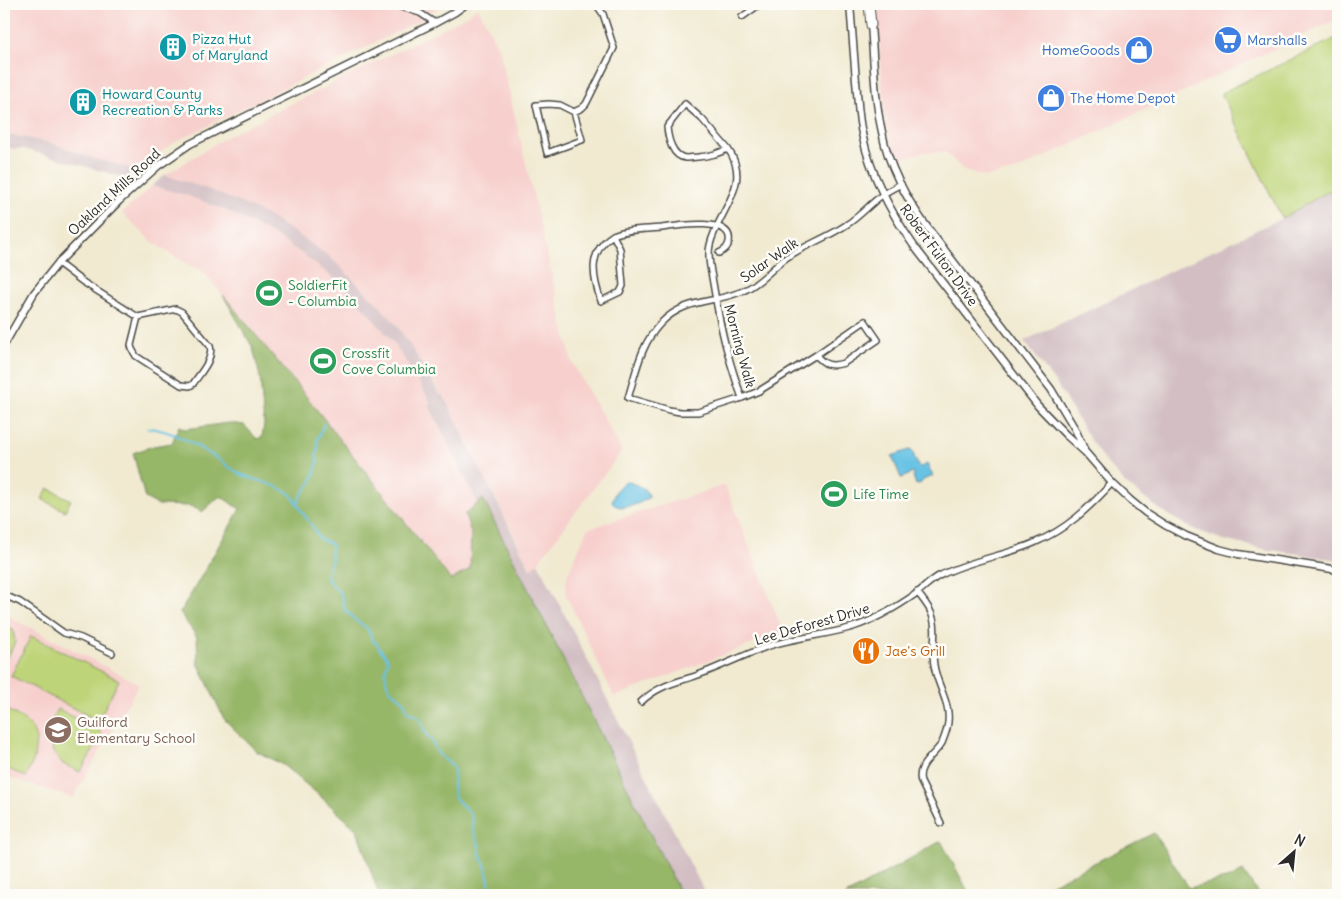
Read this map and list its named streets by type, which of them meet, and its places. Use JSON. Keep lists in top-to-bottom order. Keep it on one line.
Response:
{"streets":{"street":["Oakland Mills Road","Robert Fulton Drive","Solar Walk","Morning Walk","Lee DeForest Drive"]},"crossings":[["Robert Fulton Drive","Solar Walk"],["Robert Fulton Drive","Lee DeForest Drive"],["Solar Walk","Morning Walk"]],"places":{"supermarket":["Marshalls"],"building":["Pizza Hut of Maryland","Howard County Recreation & Parks"],"shop":["HomeGoods","The Home Depot"],"sports":["SoldierFit - Columbia","Crossfit Cove Columbia","Life Time"],"restaurant":["Jae's Grill"],"school or university":["Guilford Elementary School"]},"north":"top right"}
